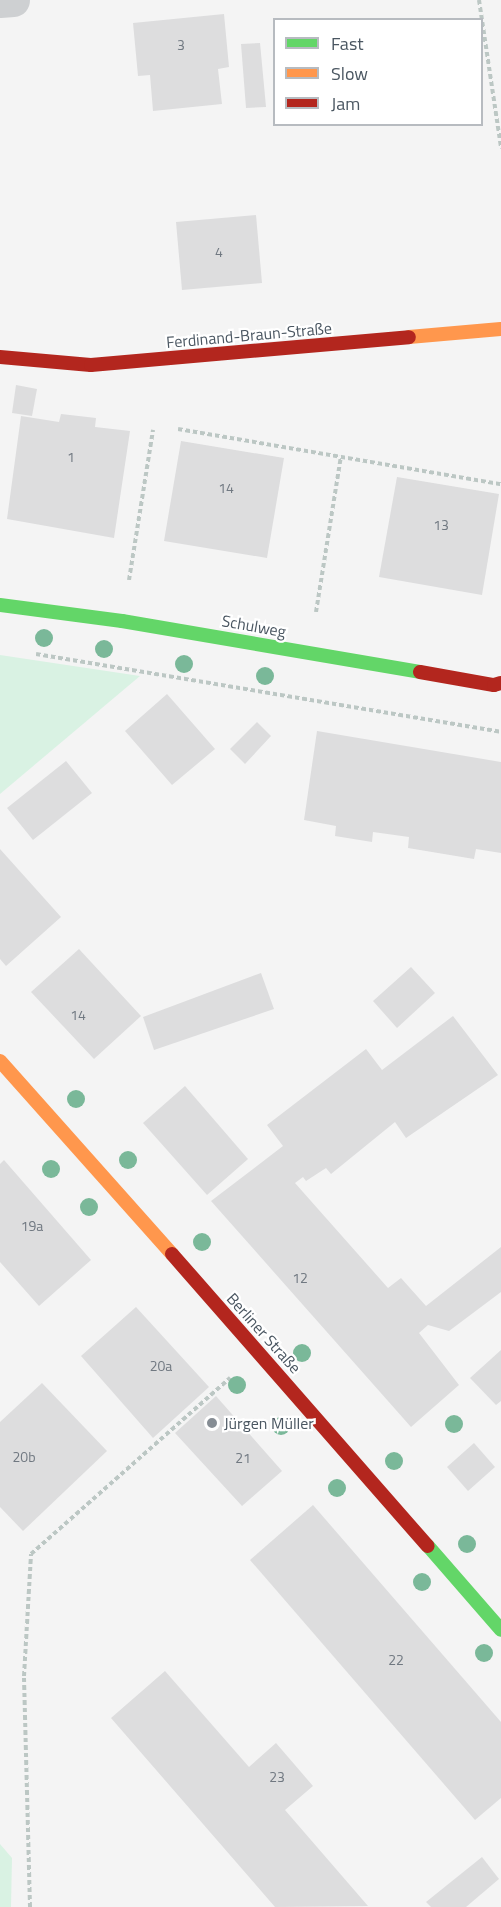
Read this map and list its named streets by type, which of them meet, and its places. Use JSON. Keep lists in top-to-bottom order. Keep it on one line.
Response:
{"streets":{"street":["Ferdinand-Braun-Straße","Schulweg","Berliner Straße"]},"places":["Jürgen Müller"],"house_numbers":["3","4","1","14","13","14","19a","12","20a","20b","21","22","23"],"legend":["Fast","Slow","Jam"]}
